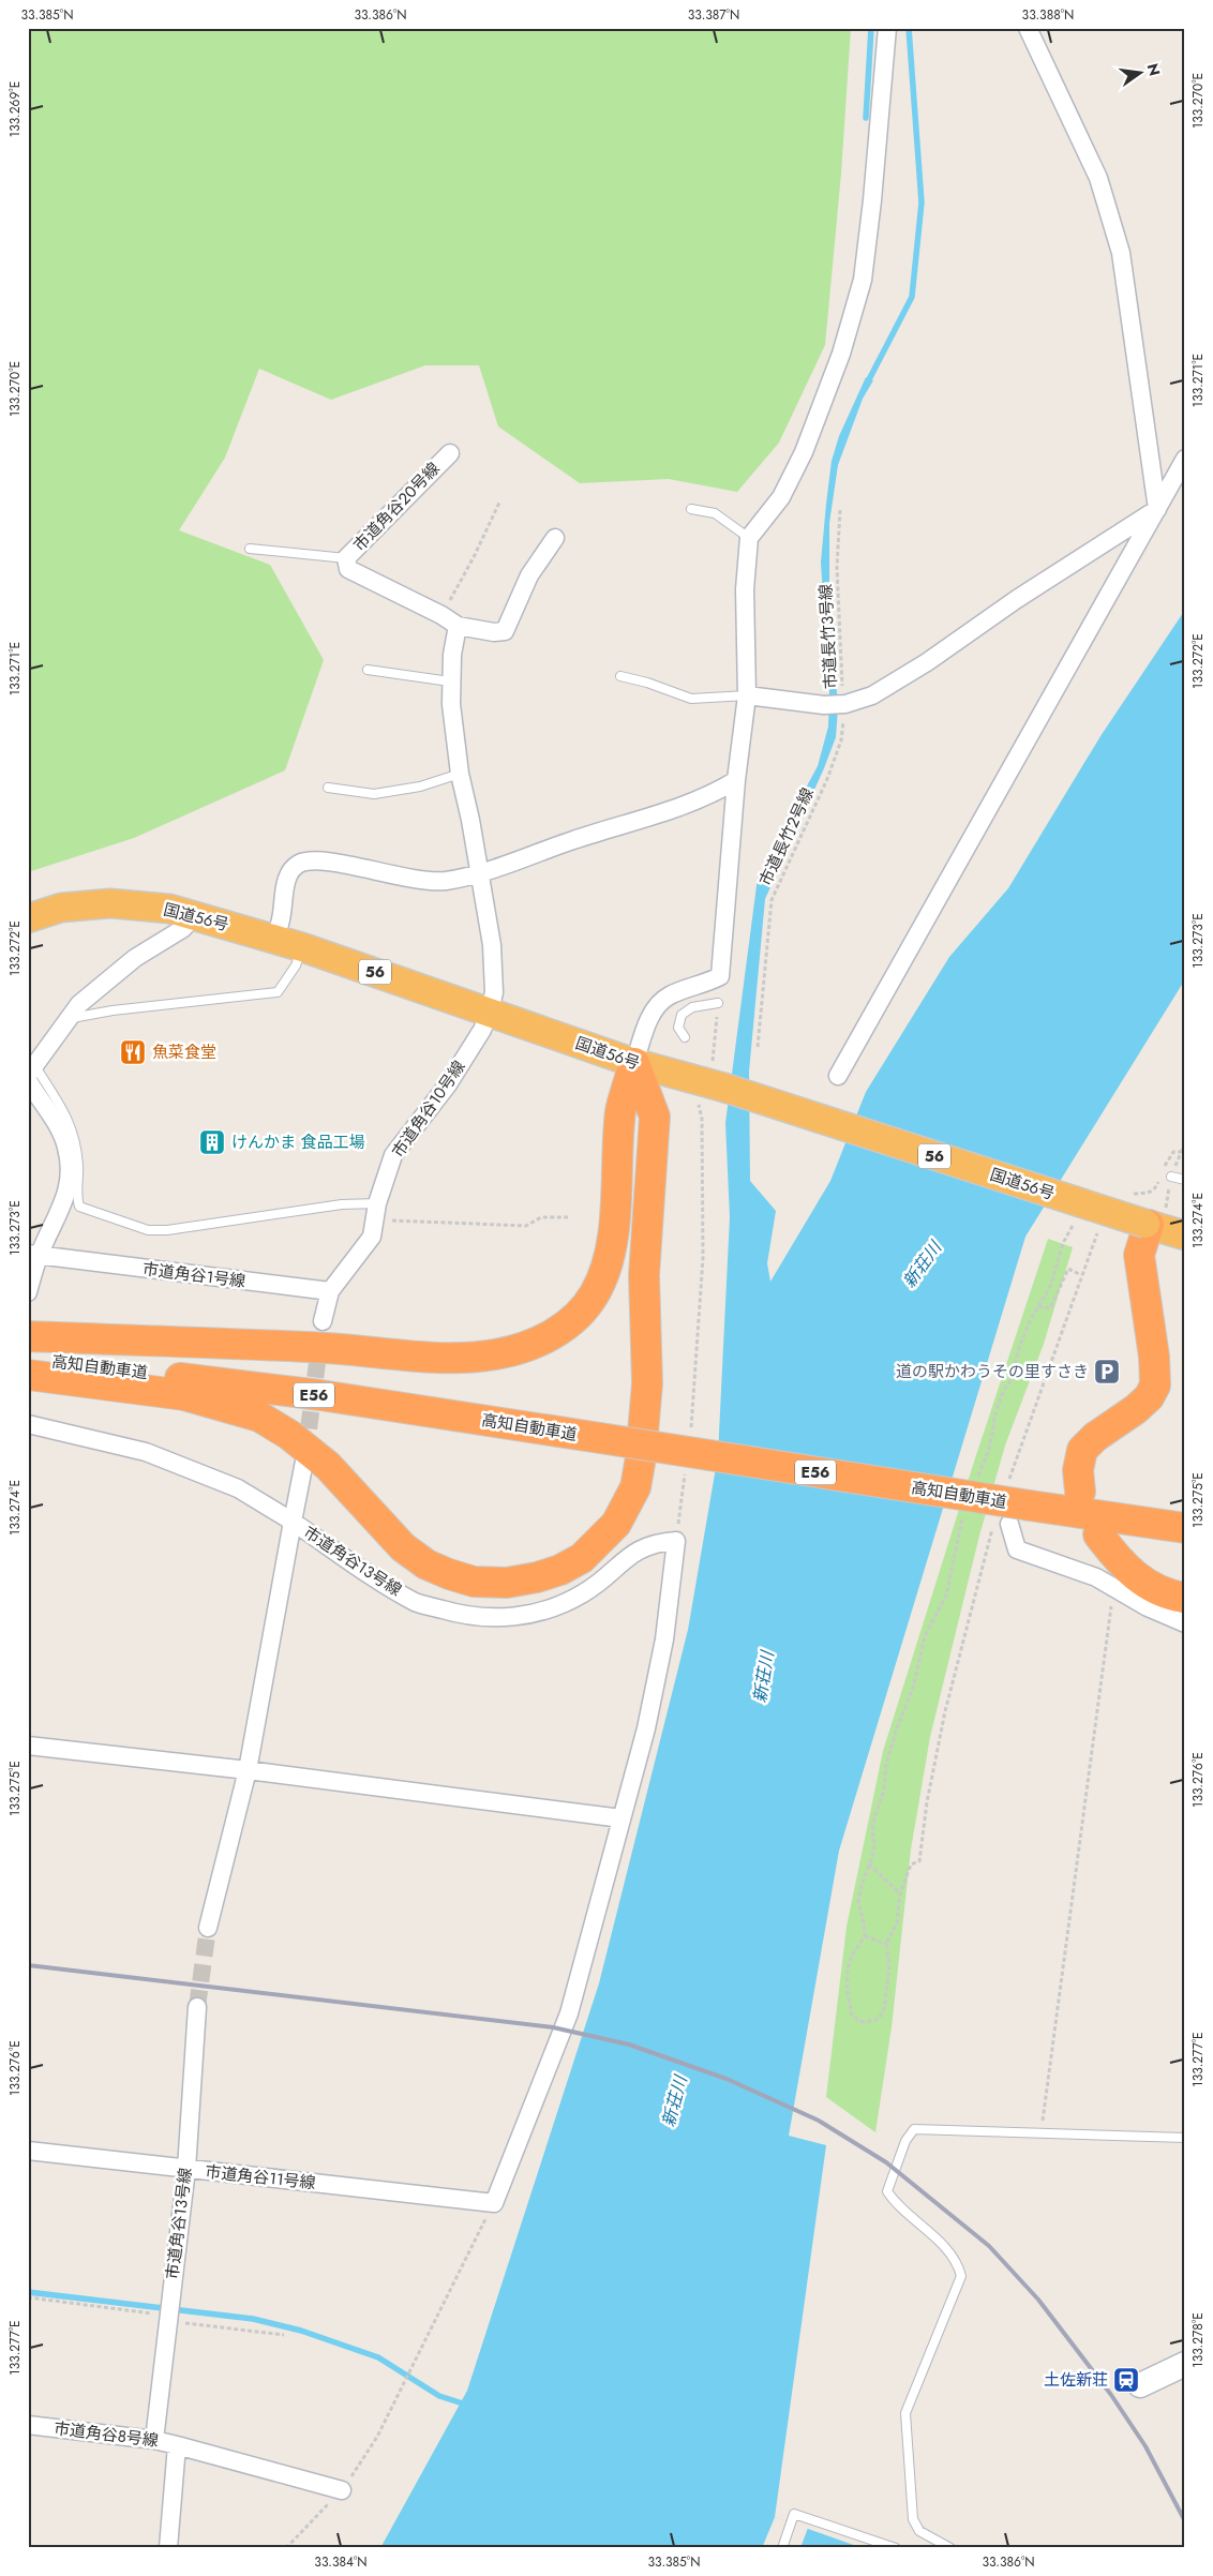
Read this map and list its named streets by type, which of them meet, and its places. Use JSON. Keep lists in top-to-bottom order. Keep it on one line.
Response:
{"streets":{"highway":["国道56号","56","高知自動車道","E56"],"street":["市道角谷20号線","市道角谷10号線","市道角谷1号線","市道角谷13号線","市道角谷11号線","市道角谷8号線"],"path":["市道長竹3号線","市道長竹2号線"]},"crossings":[["市道角谷20号線","市道角谷10号線"],["市道長竹3号線","市道長竹2号線"],["国道56号","市道角谷10号線"],["市道角谷10号線","市道角谷1号線"],["高知自動車道","E56"],["市道角谷13号線","市道角谷11号線"],["市道角谷13号線","市道角谷8号線"]],"water":["新荘川"],"places":{"restaurant":["魚菜食堂"],"building":["けんかま 食品工場"],"parking":["道の駅かわうその里すさき"],"station":["土佐新荘"]},"north":"right","coordinates":["33.385°N","33.386°N","33.387°N","33.388°N","133.270°E","133.269°E","133.271°E","133.272°E","133.273°E","133.274°E","133.275°E","133.276°E","133.277°E","133.278°E","33.384°N"]}
